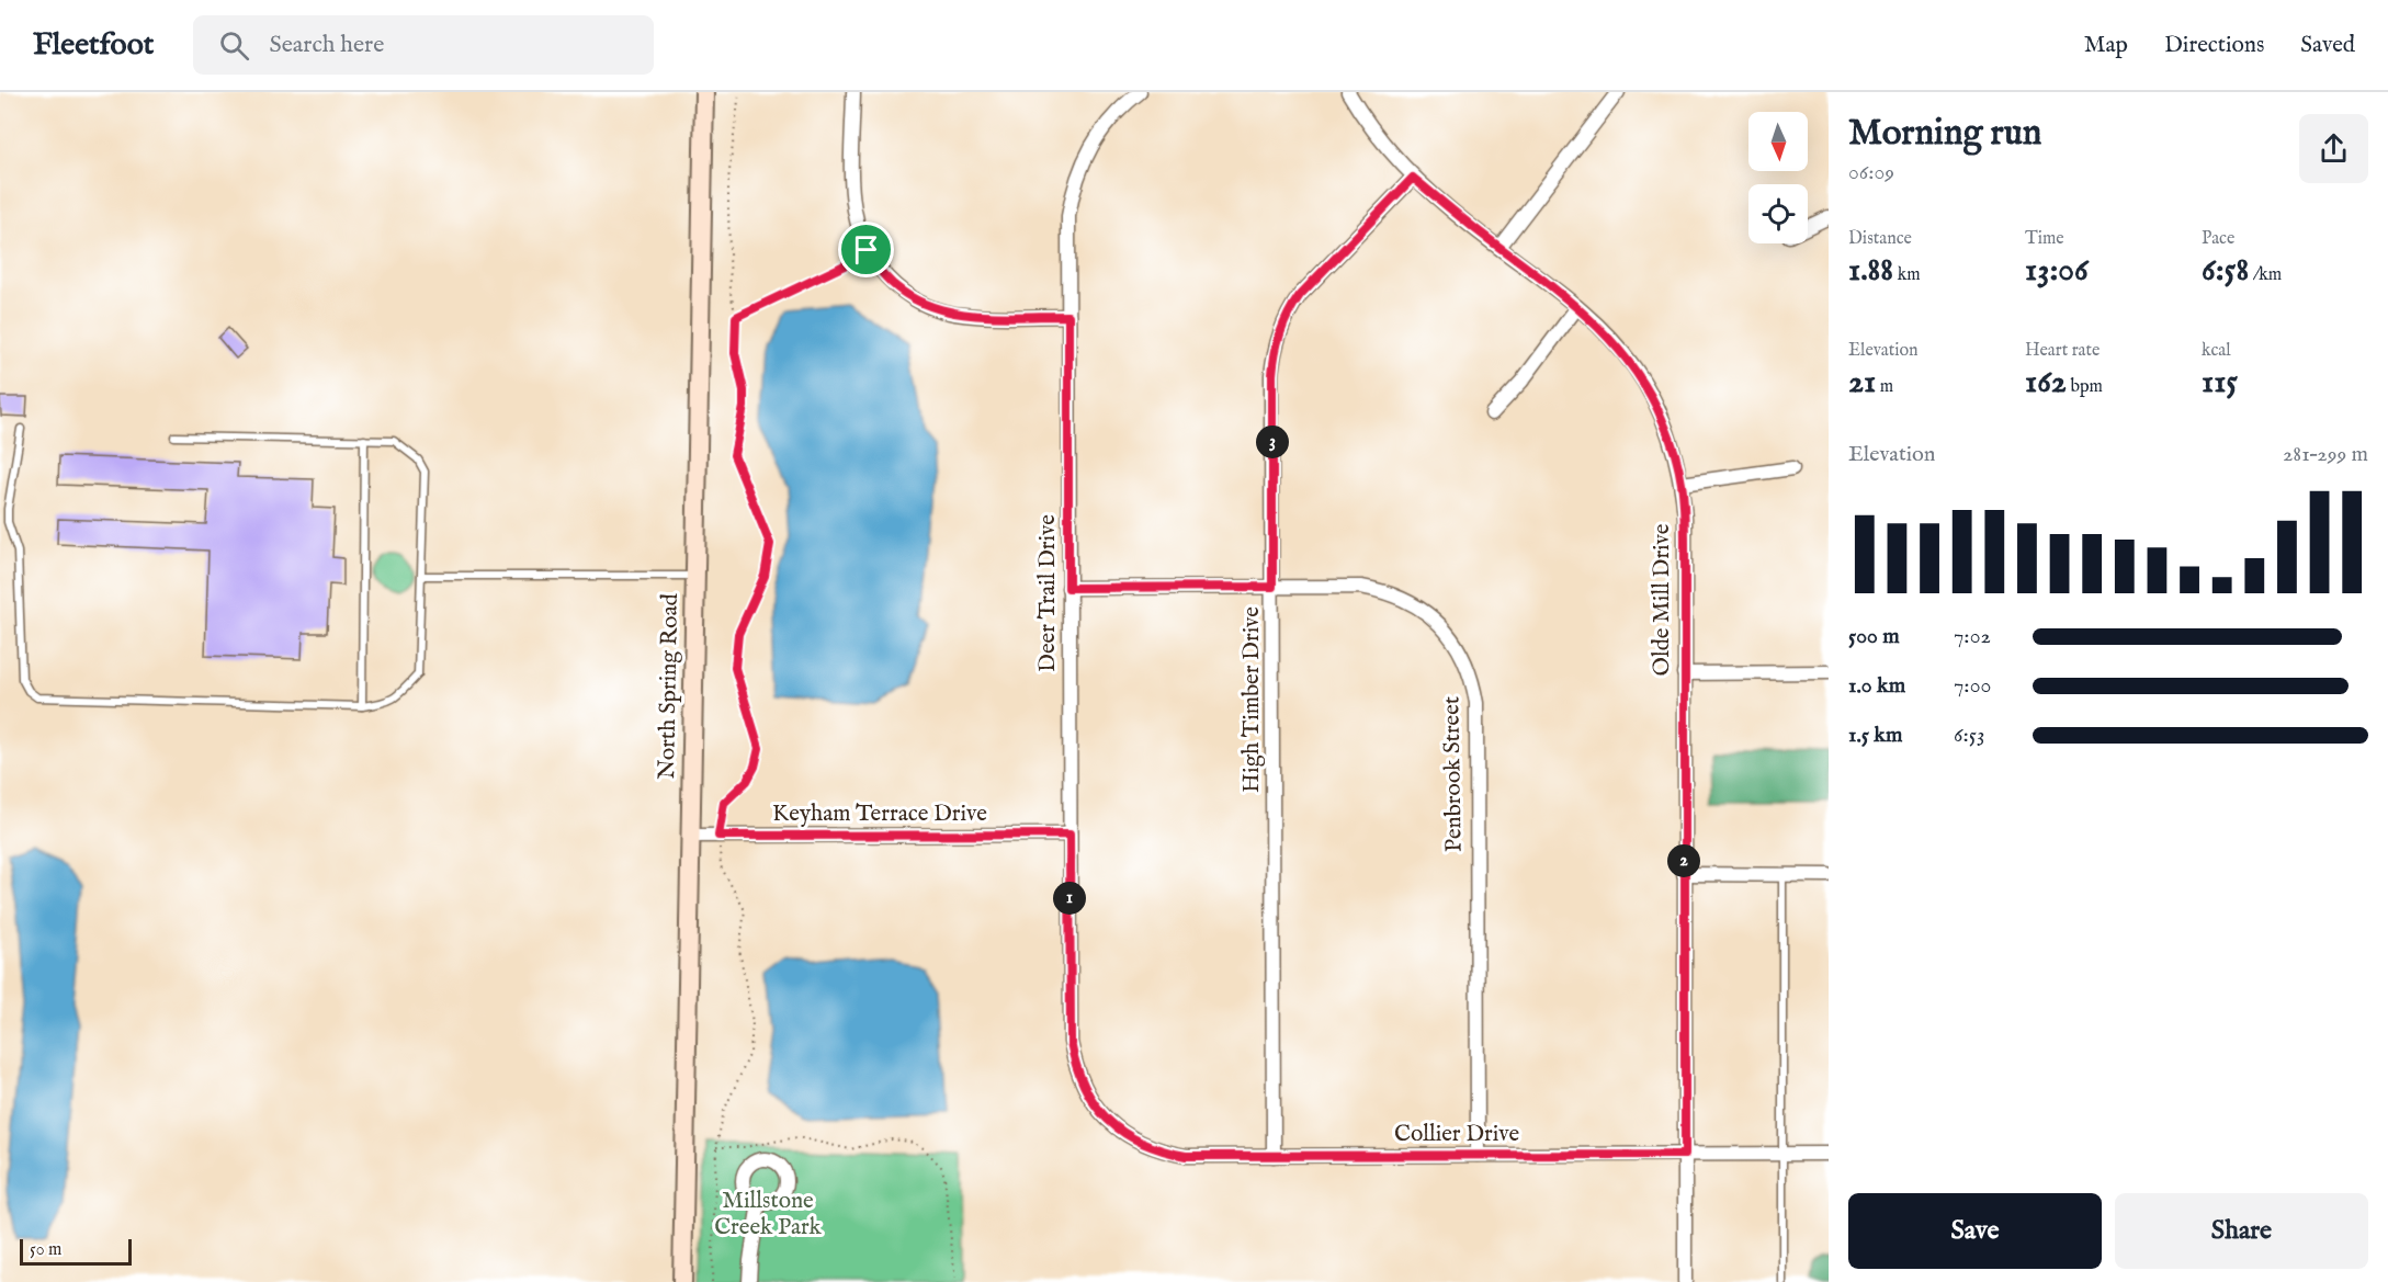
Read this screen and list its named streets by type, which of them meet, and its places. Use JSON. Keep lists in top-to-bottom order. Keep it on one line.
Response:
{"streets":{"main road":["North Spring Road"],"street":["Deer Trail Drive","Olde Mill Drive","High Timber Drive","Penbrook Street","Keyham Terrace Drive","Collier Drive"]},"crossings":[["Deer Trail Drive","Penbrook Street"],["Deer Trail Drive","Keyham Terrace Drive"],["Deer Trail Drive","Collier Drive"],["Olde Mill Drive","High Timber Drive"],["Olde Mill Drive","Collier Drive"],["North Spring Road","Keyham Terrace Drive"],["High Timber Drive","Penbrook Street"],["High Timber Drive","Collier Drive"],["Penbrook Street","Collier Drive"]],"parks":["Millstone Creek Park"],"scale_bar":"50 m","north":"bottom","page":{"header":"Fleetfoot","search":"Search here","nav":["Map","Directions","Saved"],"heading":["Morning run","06:09"],"stats":[["Distance","1.88 km"],["Time","13:06"],["Pace","6:58 /km"],["Elevation","21 m"],["Heart rate","162 bpm"],["kcal","115"]],"pins":["3","2","1"],"chart":["Elevation","281–299 m"],"list":[{"name":"500 m","note":"7:02"},{"name":"1.0 km","note":"7:00"},{"name":"1.5 km","note":"6:53"}],"buttons":["Save","Share"],"scale":"50 m"}}
